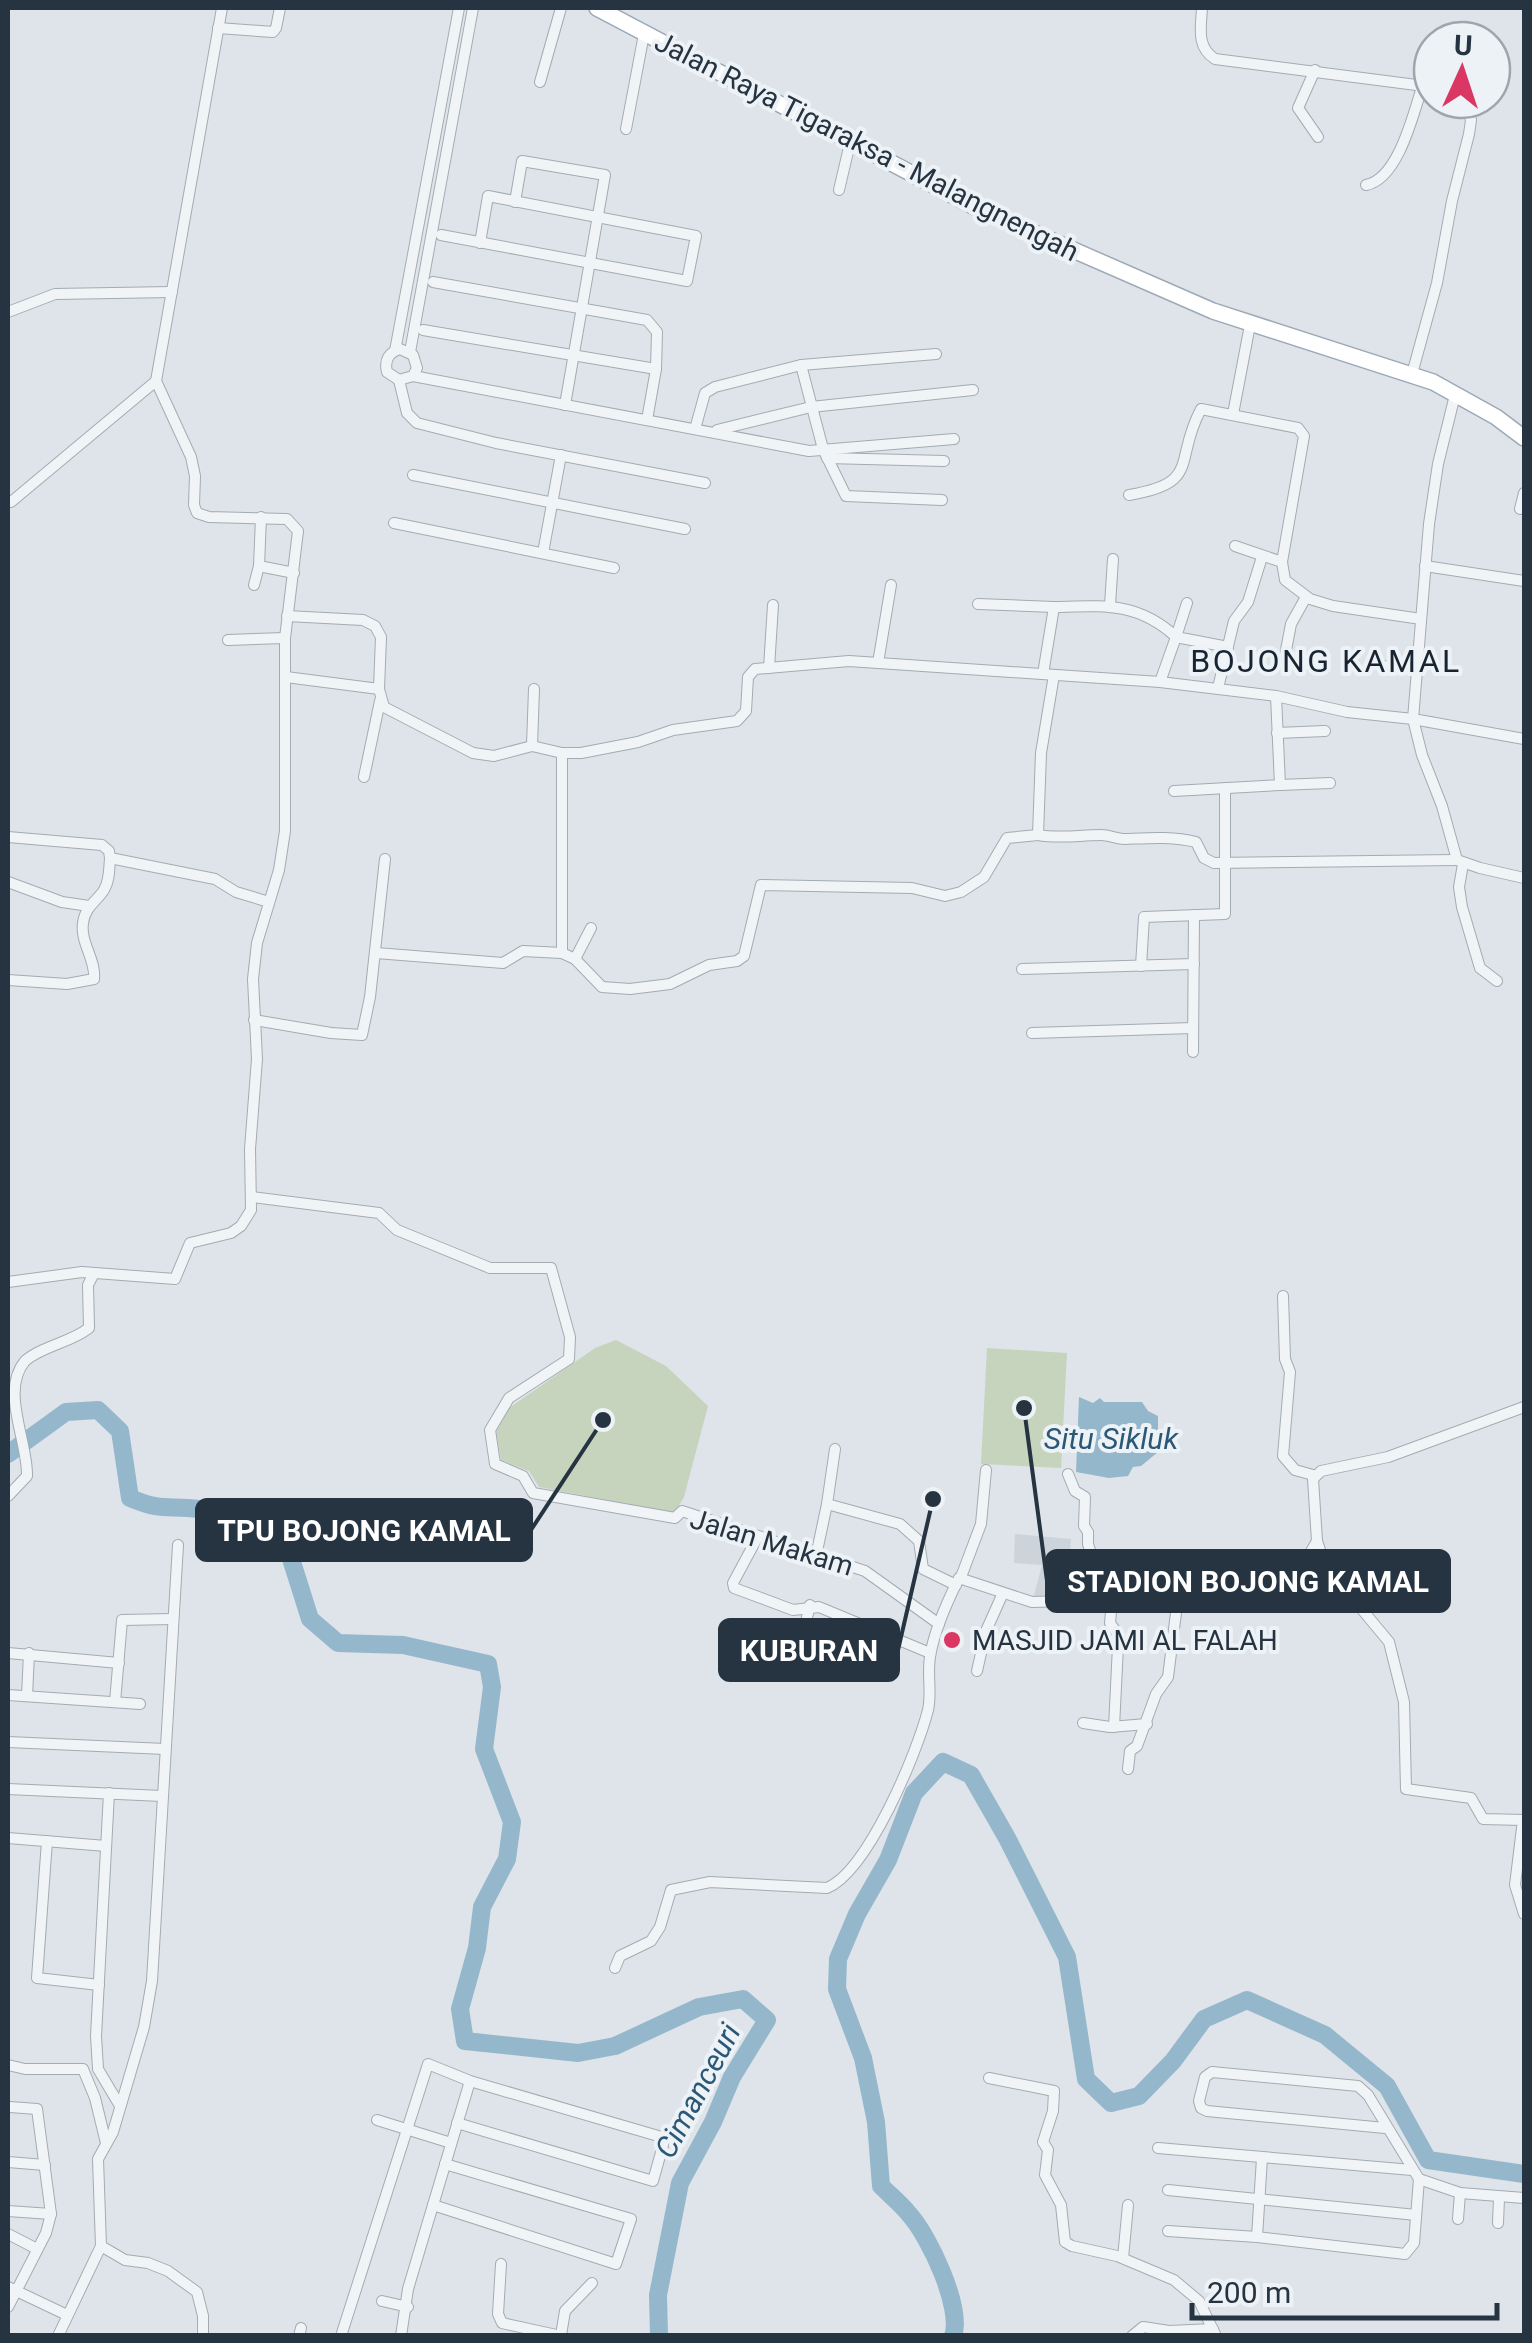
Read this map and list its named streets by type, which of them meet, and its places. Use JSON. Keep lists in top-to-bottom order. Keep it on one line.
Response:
{"streets":{"main road":["Jalan Raya Tigaraksa - Malangnengah"],"street":["Jalan Makam"]},"districts":["BOJONG KAMAL"],"water":["Situ Sikluk","Cimanceuri"],"places":["STADION BOJONG KAMAL","TPU BOJONG KAMAL","KUBURAN","MASJID JAMI AL FALAH"],"scale_bar":"200 m","north":"top"}
